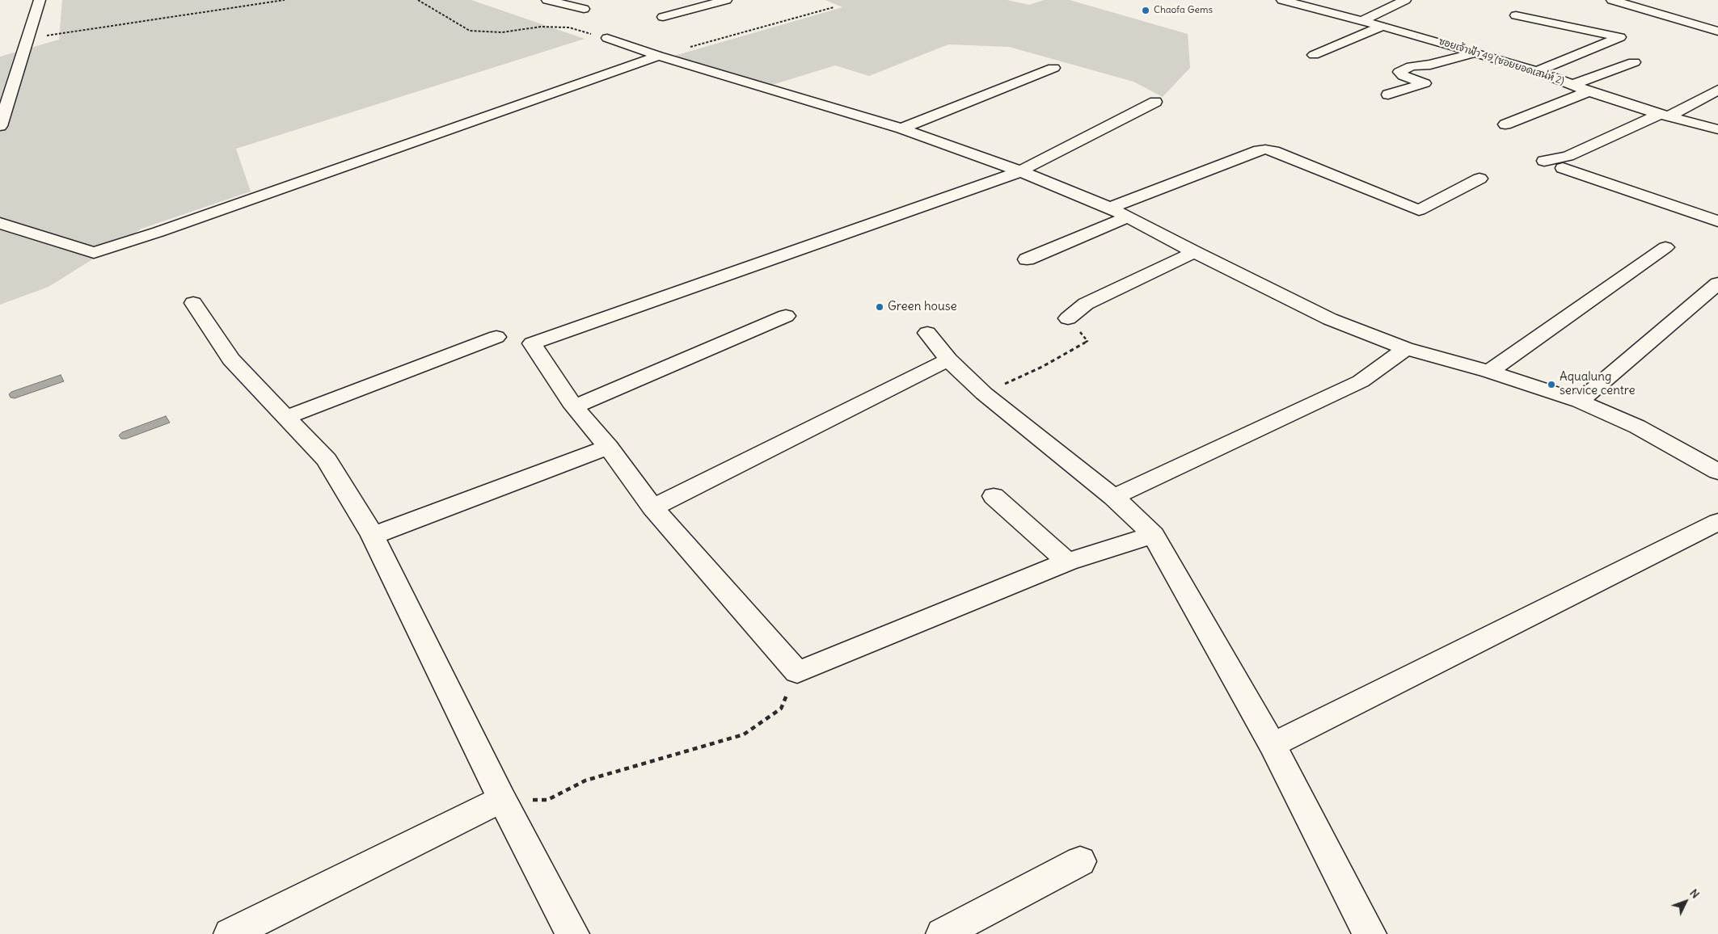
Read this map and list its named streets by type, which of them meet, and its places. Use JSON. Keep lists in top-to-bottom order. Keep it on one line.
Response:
{"streets":{"street":["ซอยเจ้าฟ้า 49 (ซอยยอดเสน่ห์ 2)"]},"places":["Chaofa Gems","Green house","Aqualung service centre"],"north":"top right"}
